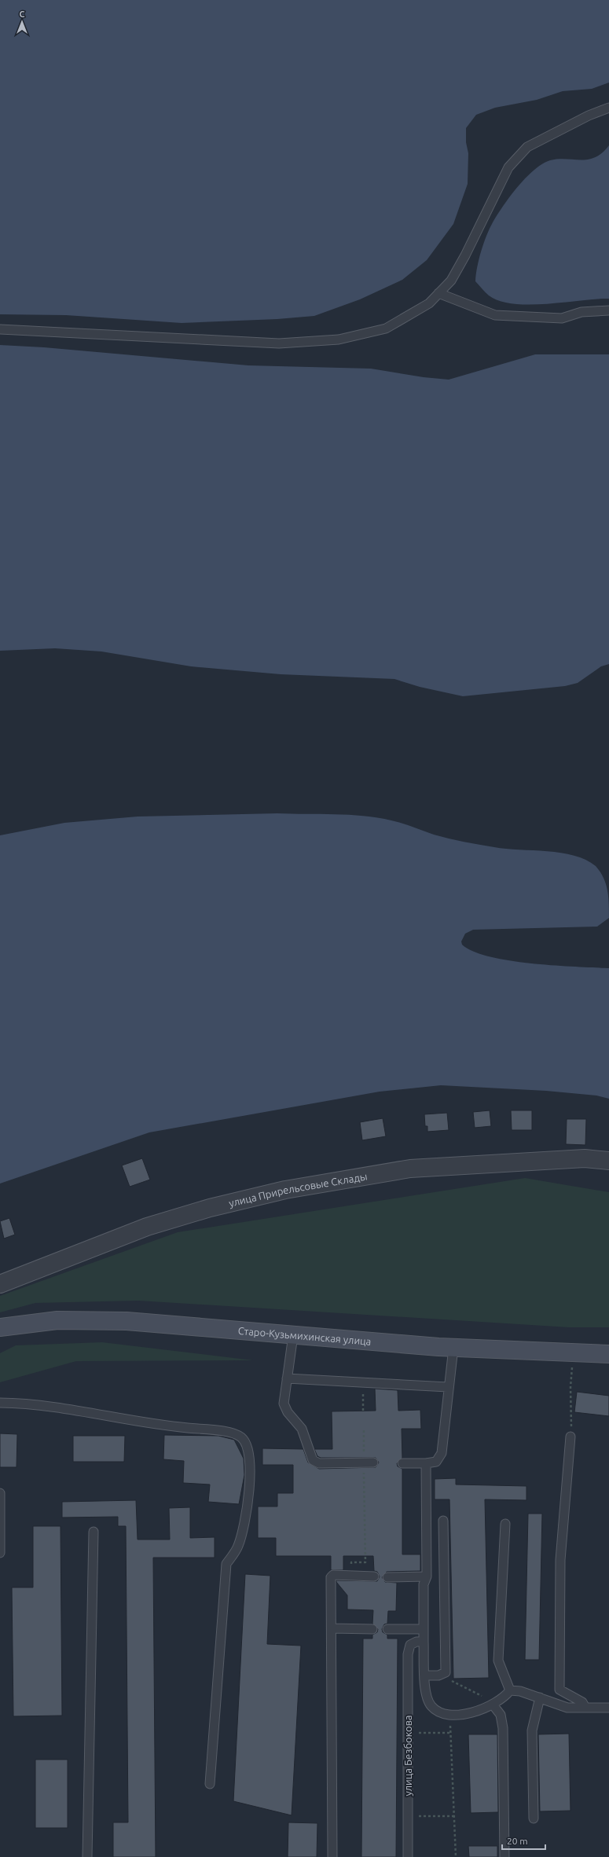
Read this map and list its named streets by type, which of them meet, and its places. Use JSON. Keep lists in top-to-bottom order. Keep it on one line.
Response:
{"streets":{"main road":["Старо-Кузьмихинская улица"],"street":["улица Прирельсовые Склады"],"lane":["улица Безбокова"]},"scale_bar":"20 m","north":"top"}
